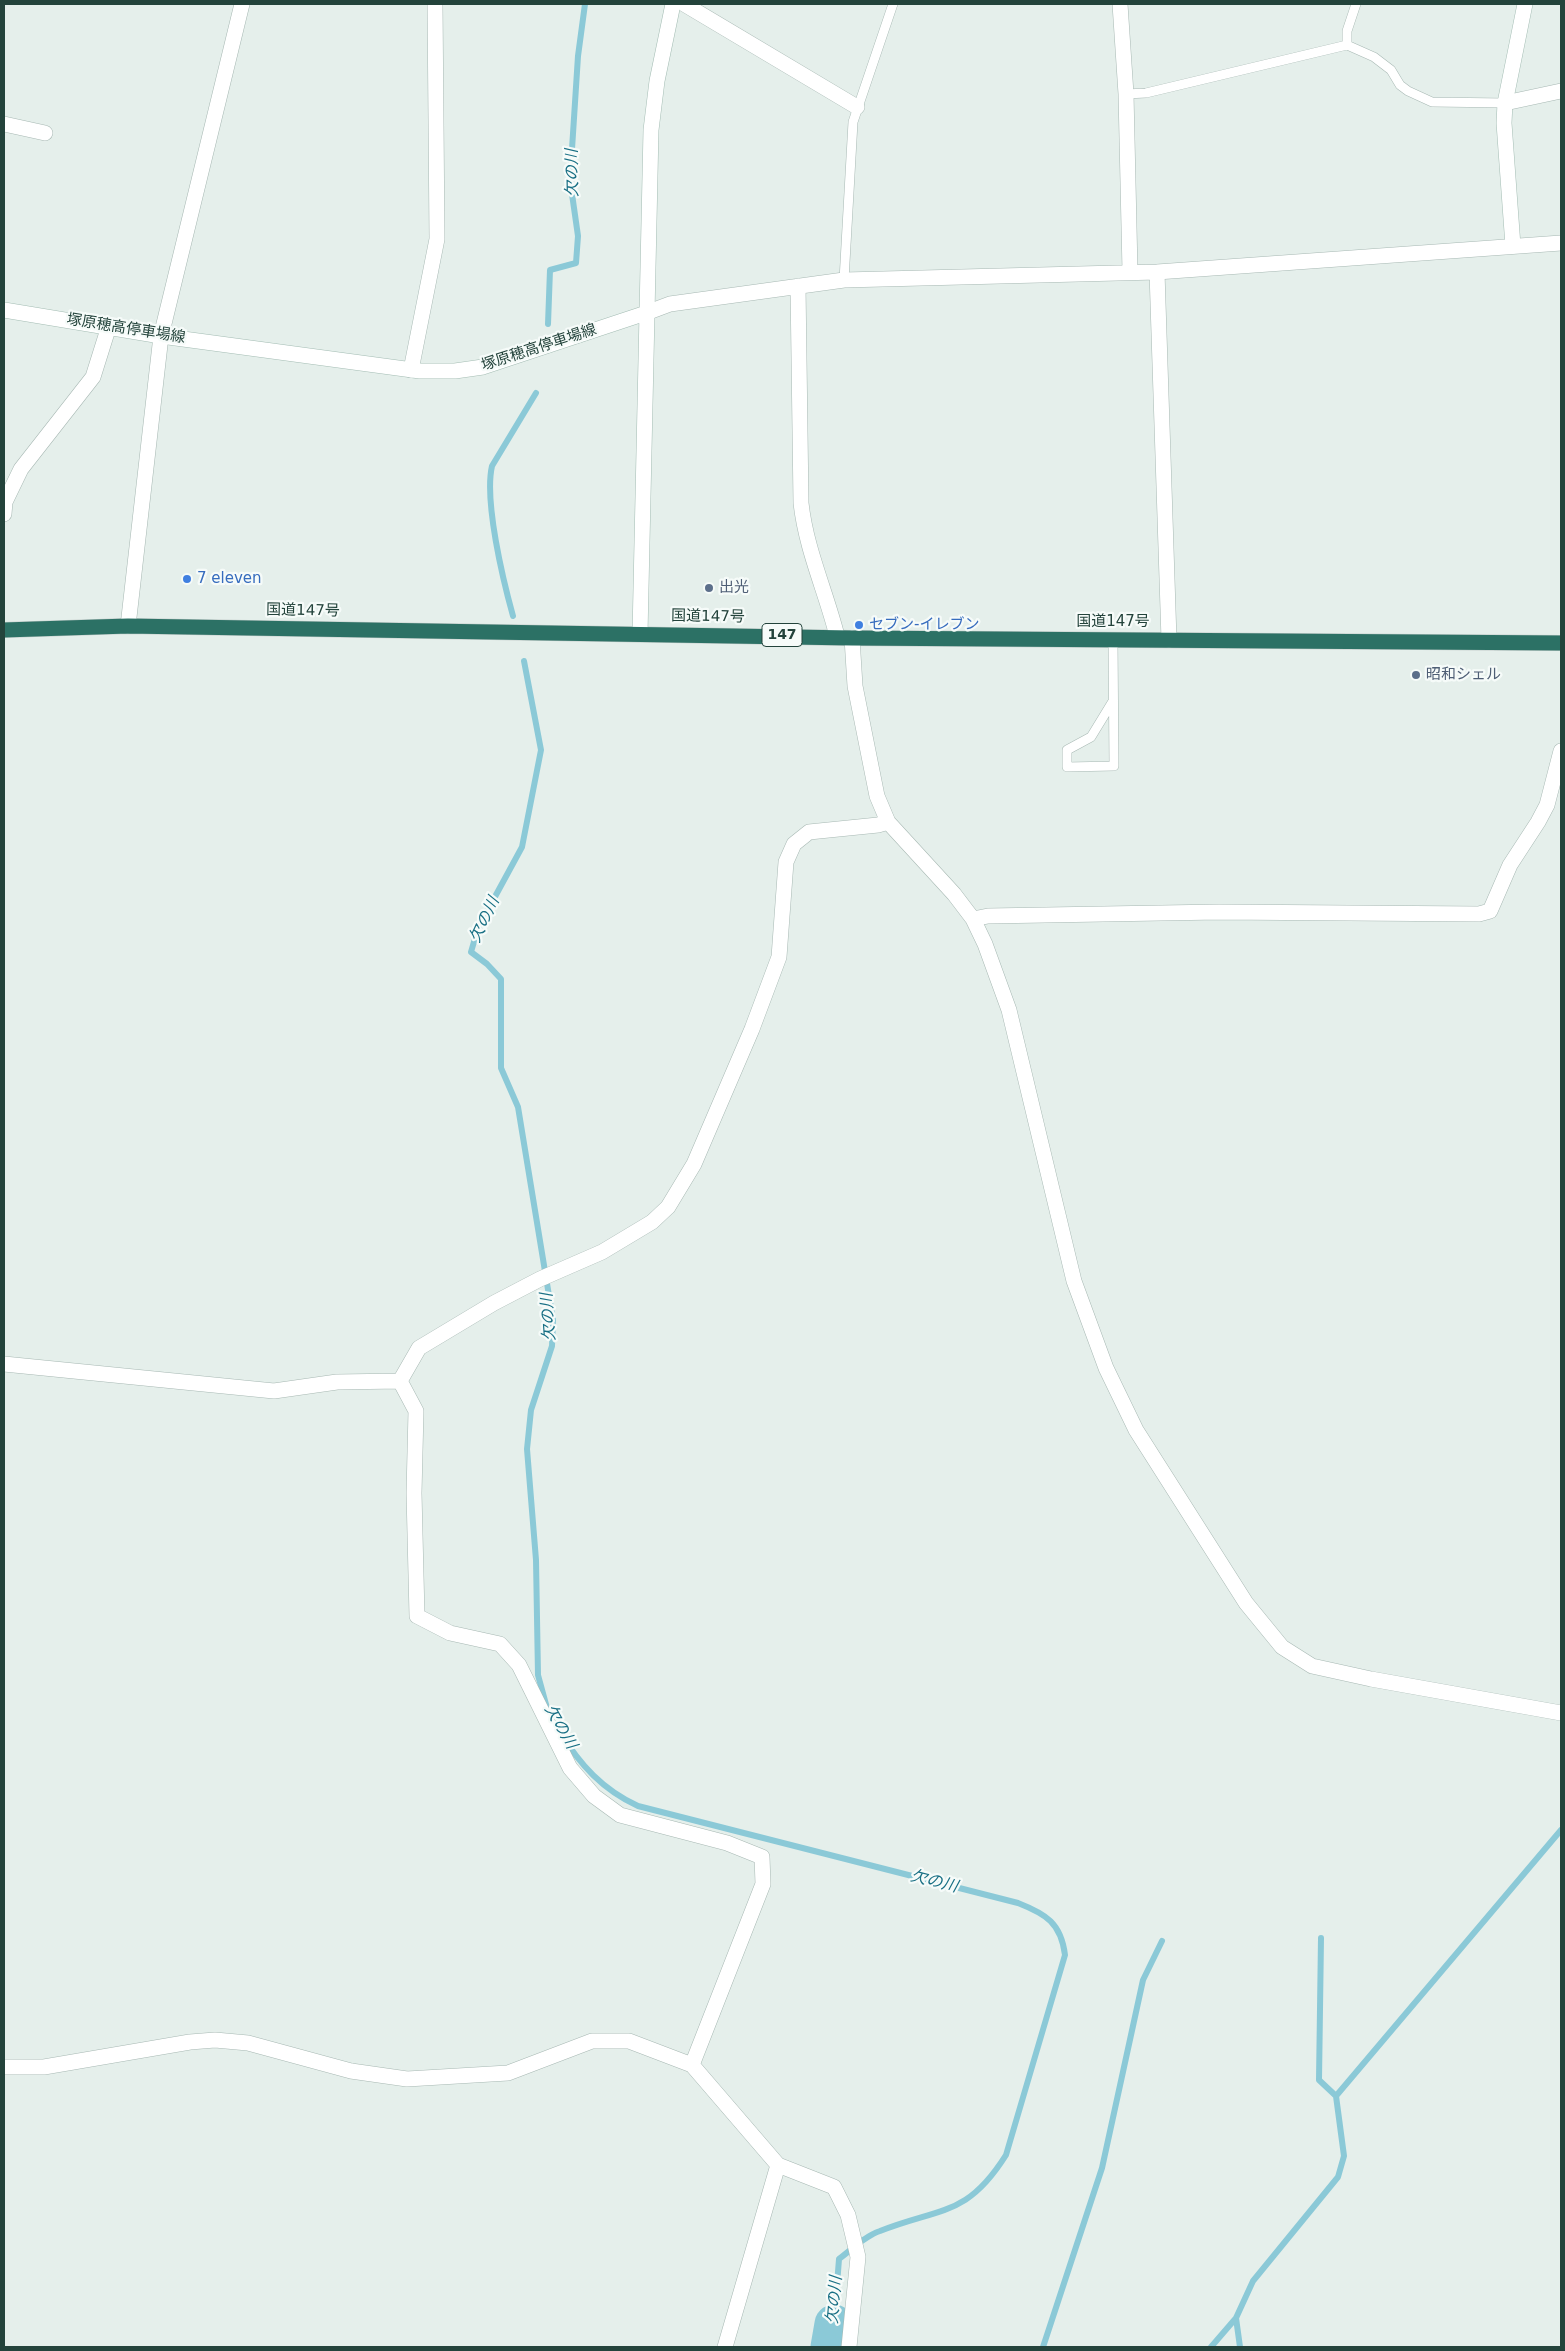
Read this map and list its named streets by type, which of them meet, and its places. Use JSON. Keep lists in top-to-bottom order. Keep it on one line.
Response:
{"streets":{"highway":["国道147号","147"],"street":["塚原穂高停車場線"]},"water":["欠の川"],"places":["7 eleven","出光","セブン-イレブン","昭和シェル"]}
